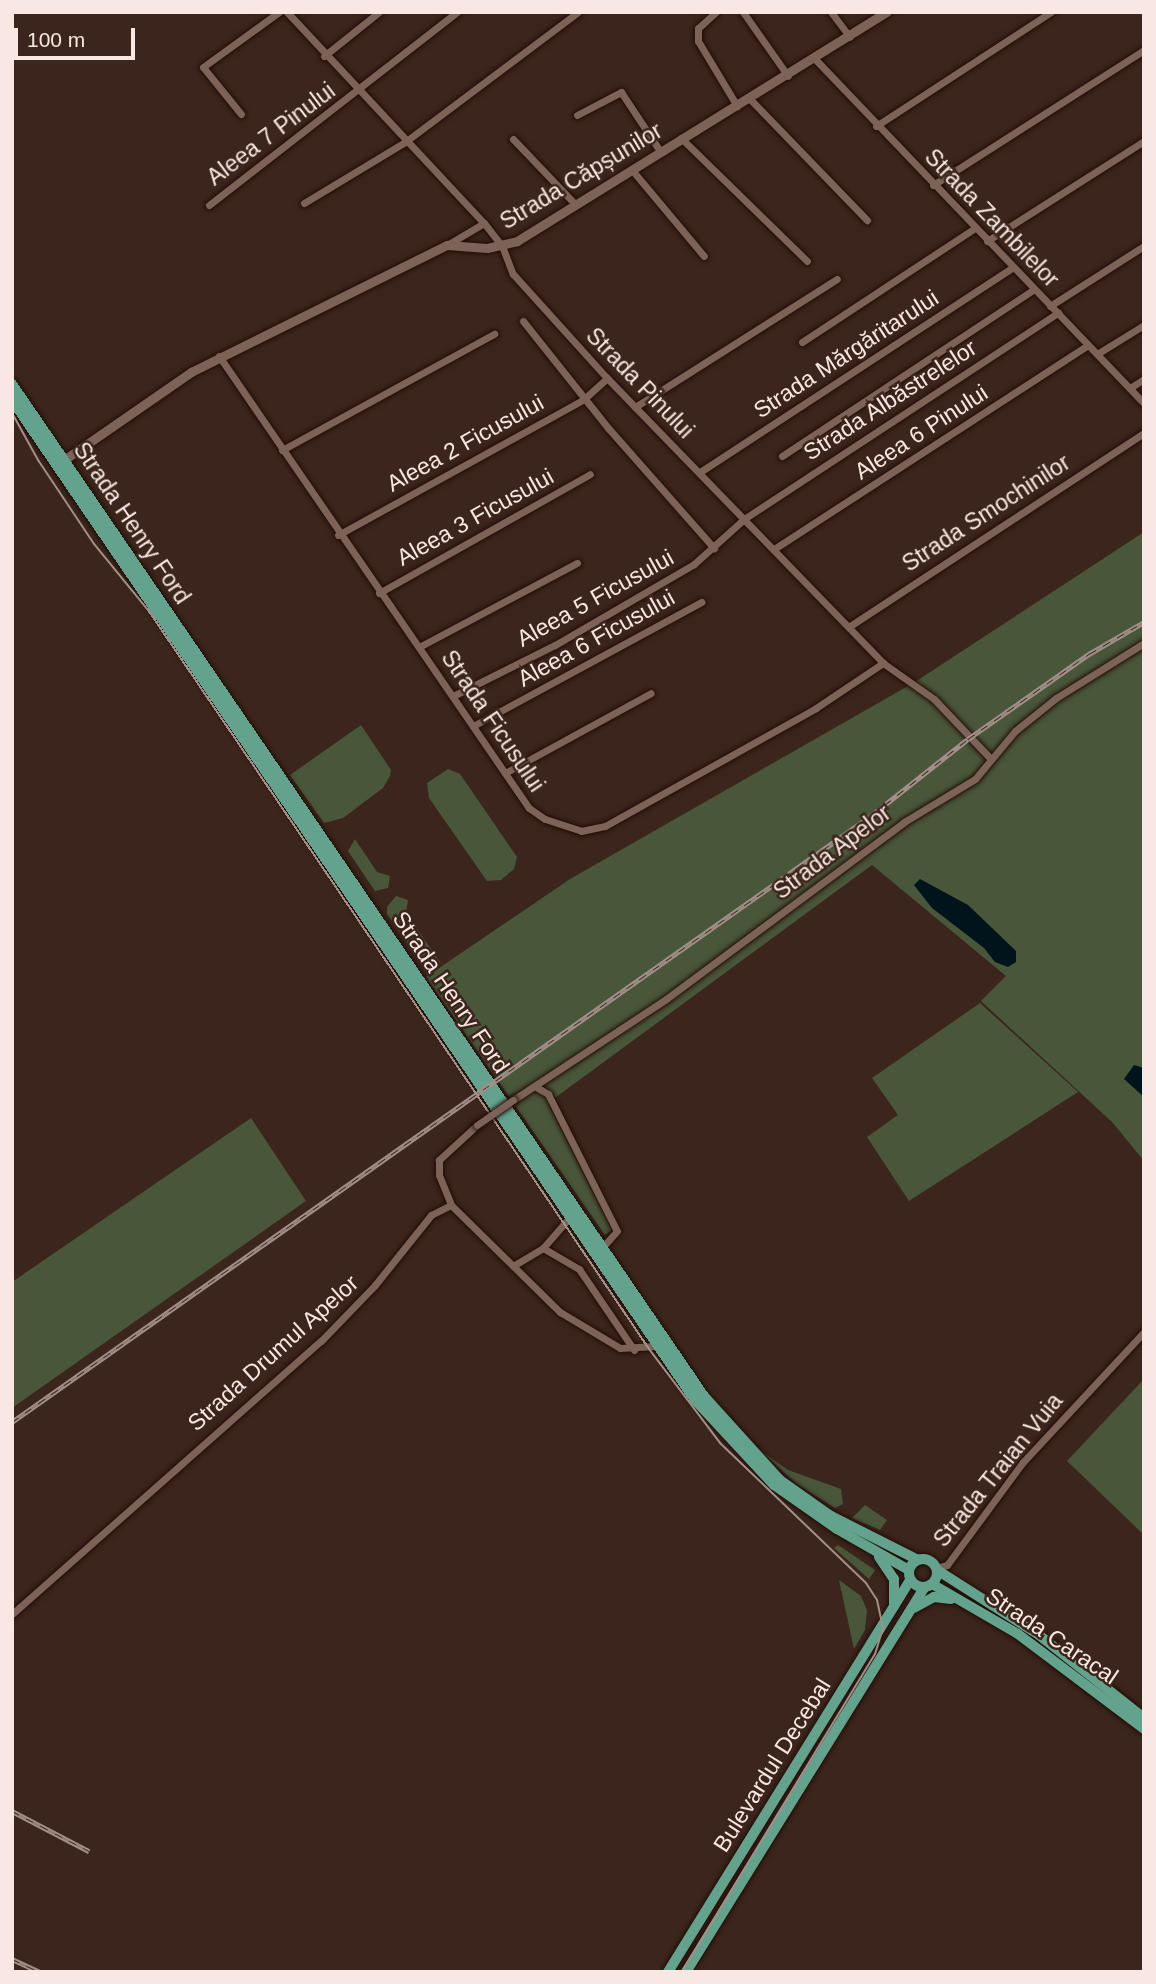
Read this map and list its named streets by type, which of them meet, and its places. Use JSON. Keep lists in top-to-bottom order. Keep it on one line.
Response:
{"streets":{"main road":["Strada Henry Ford","Strada Caracal","Bulevardul Decebal"],"street":["Aleea 7 Pinului","Strada Căpșunilor","Strada Zambilelor","Strada Mărgăritarului","Strada Pinului","Strada Albăstrelelor","Aleea 6 Pinului","Aleea 2 Ficusului","Strada Smochinilor","Aleea 3 Ficusului","Aleea 5 Ficusului","Aleea 6 Ficusului","Strada Ficusului","Strada Apelor","Strada Drumul Apelor","Strada Traian Vuia"]},"crossings":[["Aleea 7 Pinului","Strada Pinului"],["Strada Căpșunilor","Strada Zambilelor"],["Strada Căpșunilor","Strada Pinului"],["Strada Căpșunilor","Strada Henry Ford"],["Strada Căpșunilor","Strada Ficusului"],["Strada Zambilelor","Strada Mărgăritarului"],["Strada Zambilelor","Strada Albăstrelelor"],["Strada Zambilelor","Aleea 6 Pinului"],["Strada Mărgăritarului","Strada Pinului"],["Strada Pinului","Strada Albăstrelelor"],["Strada Pinului","Aleea 6 Pinului"],["Strada Pinului","Aleea 2 Ficusului"],["Strada Pinului","Strada Smochinilor"],["Strada Pinului","Aleea 5 Ficusului"],["Strada Pinului","Strada Ficusului"],["Strada Pinului","Strada Apelor"],["Strada Albăstrelelor","Aleea 5 Ficusului"],["Aleea 2 Ficusului","Strada Ficusului"],["Aleea 3 Ficusului","Strada Ficusului"],["Strada Henry Ford","Strada Caracal"],["Strada Henry Ford","Bulevardul Decebal"],["Aleea 5 Ficusului","Strada Ficusului"],["Aleea 6 Ficusului","Strada Ficusului"],["Strada Apelor","Strada Drumul Apelor"],["Strada Traian Vuia","Strada Caracal"],["Strada Traian Vuia","Bulevardul Decebal"],["Strada Caracal","Bulevardul Decebal"]],"scale_bar":"100 m"}
